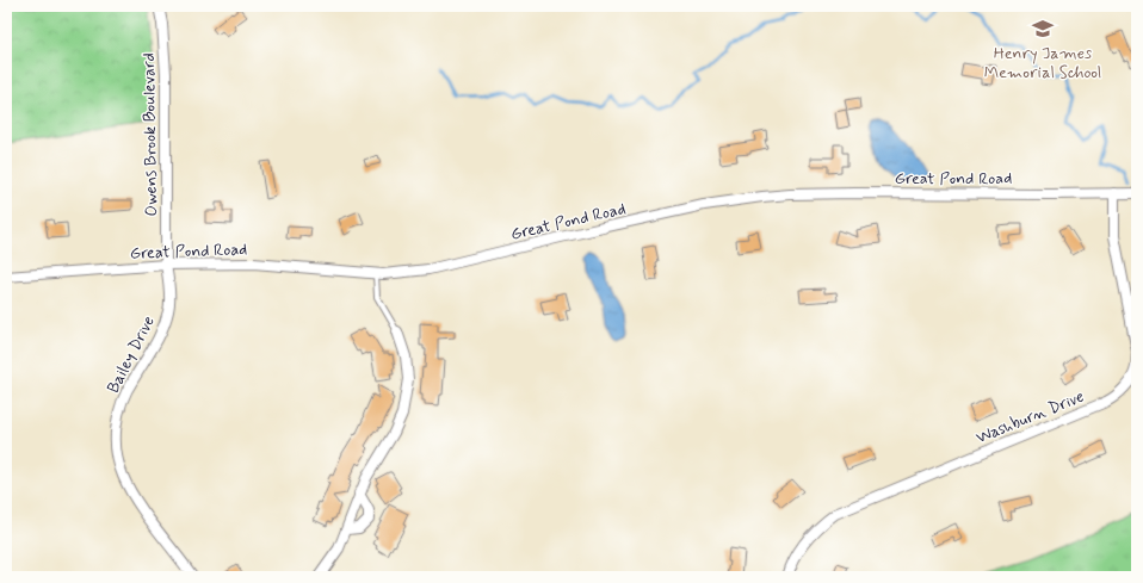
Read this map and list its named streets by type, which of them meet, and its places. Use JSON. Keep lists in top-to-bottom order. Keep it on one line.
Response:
{"streets":{"street":["Owens Brook Boulevard","Great Pond Road","Bailey Drive","Washburn Drive"]},"crossings":[["Owens Brook Boulevard","Great Pond Road"],["Owens Brook Boulevard","Bailey Drive"],["Great Pond Road","Bailey Drive"],["Great Pond Road","Washburn Drive"]],"places":{"school or university":["Henry James Memorial School"]}}
